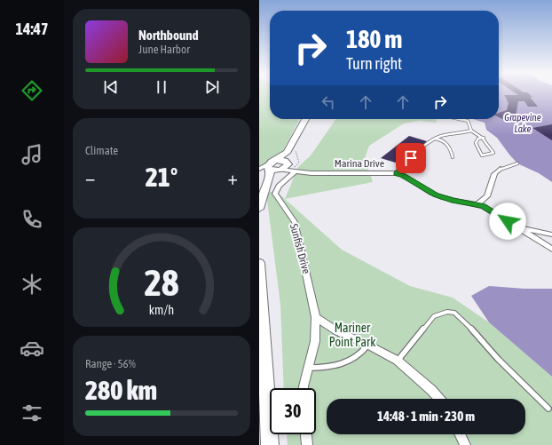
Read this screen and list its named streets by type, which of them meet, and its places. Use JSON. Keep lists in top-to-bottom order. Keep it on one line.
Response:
{"streets":{"street":["Marina Drive","Sunfish Drive"]},"crossings":[["Marina Drive","Sunfish Drive"]],"water":["Grapevine Lake"],"parks":["Mariner Point Park"],"page":{"tabs":"14:47","turn":["180 m","Turn right"],"song":["Northbound","June Harbor"],"tile":["Climate",["Range · 56%","280 km"]],"heat":["−","21°","+"],"limit":"30","trip":"14:48 · 1 min · 230 m","gauge":["28","km/h"]}}
